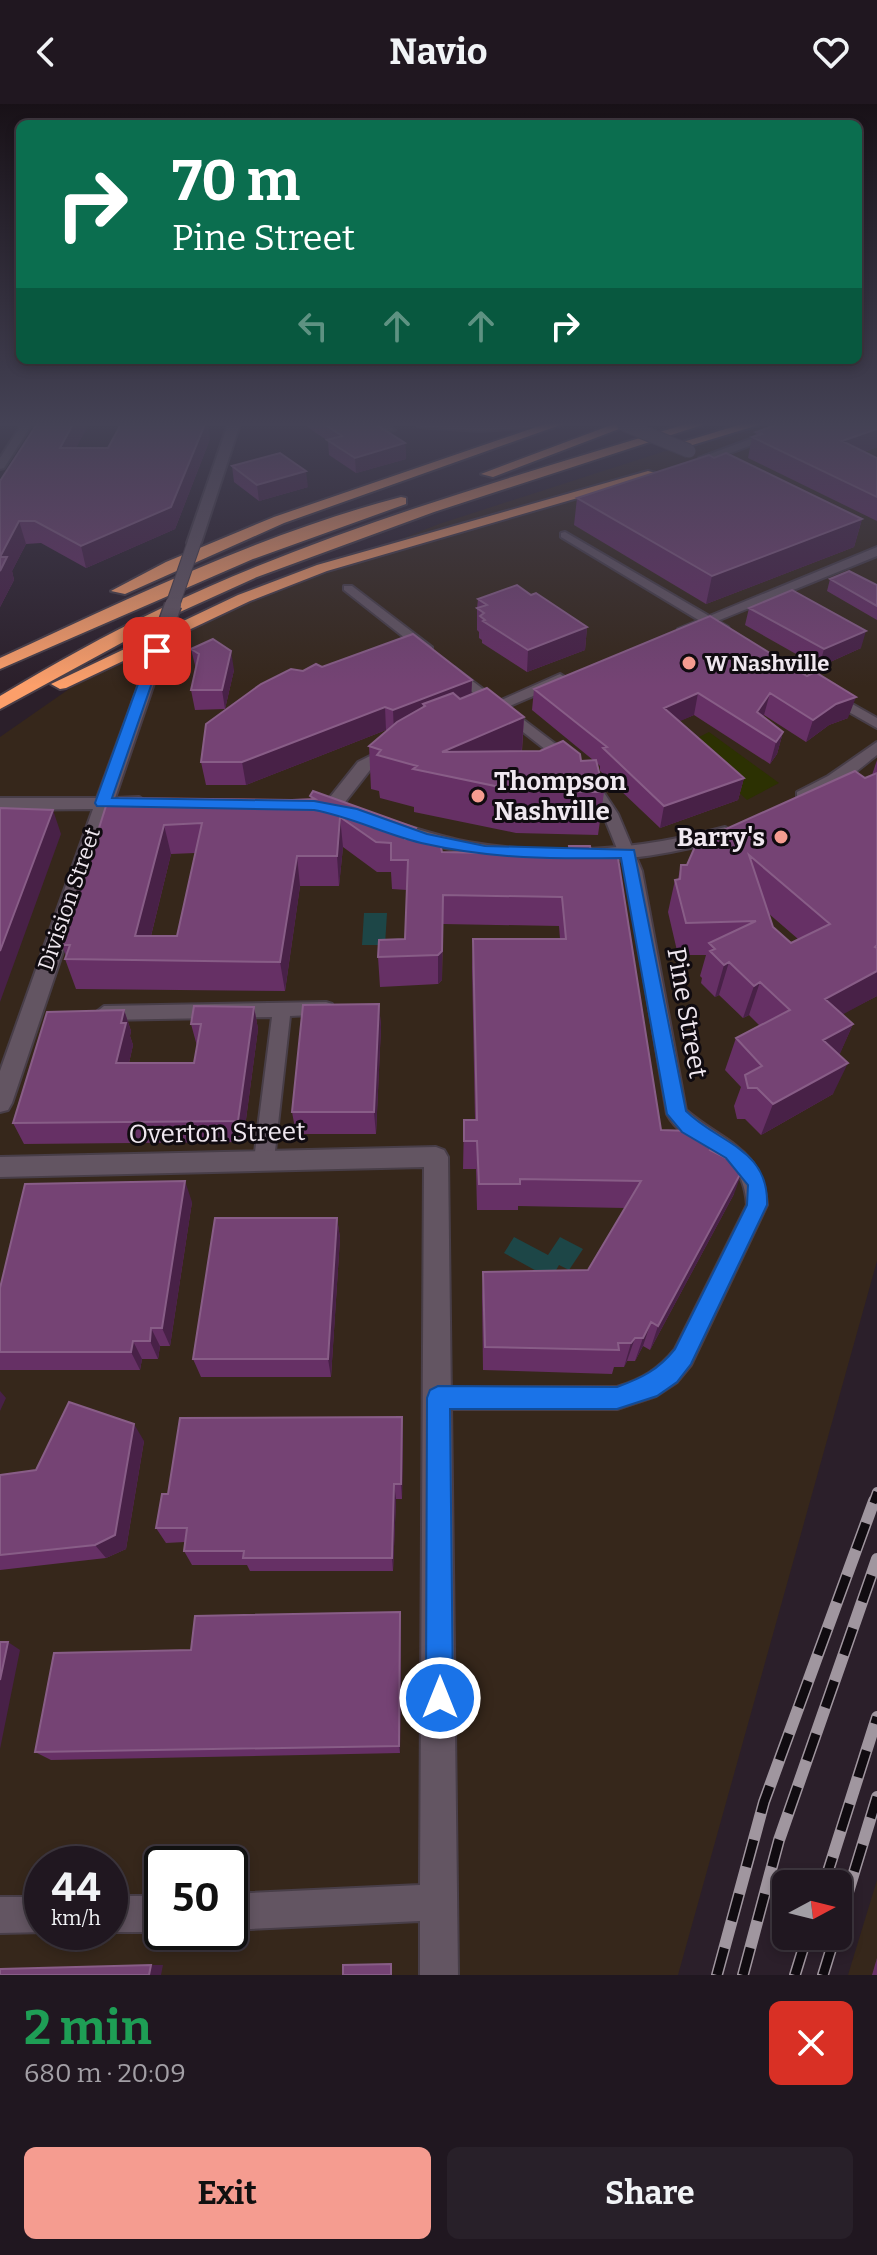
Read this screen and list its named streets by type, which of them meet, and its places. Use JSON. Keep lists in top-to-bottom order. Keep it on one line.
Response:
{"streets":{"main road":["Division Street","Overton Street"],"street":["Pine Street"]},"crossings":[["Pine Street","Overton Street"]],"places":["W Nashville","Thompson Nashville","Barry's"],"north":"right","page":{"header":"Navio","turn":["70 m","Pine Street"],"speed":"44 km/h","limit":"50","heading":["2 min","680 m · 20:09"],"buttons":["Exit","Share"]}}
